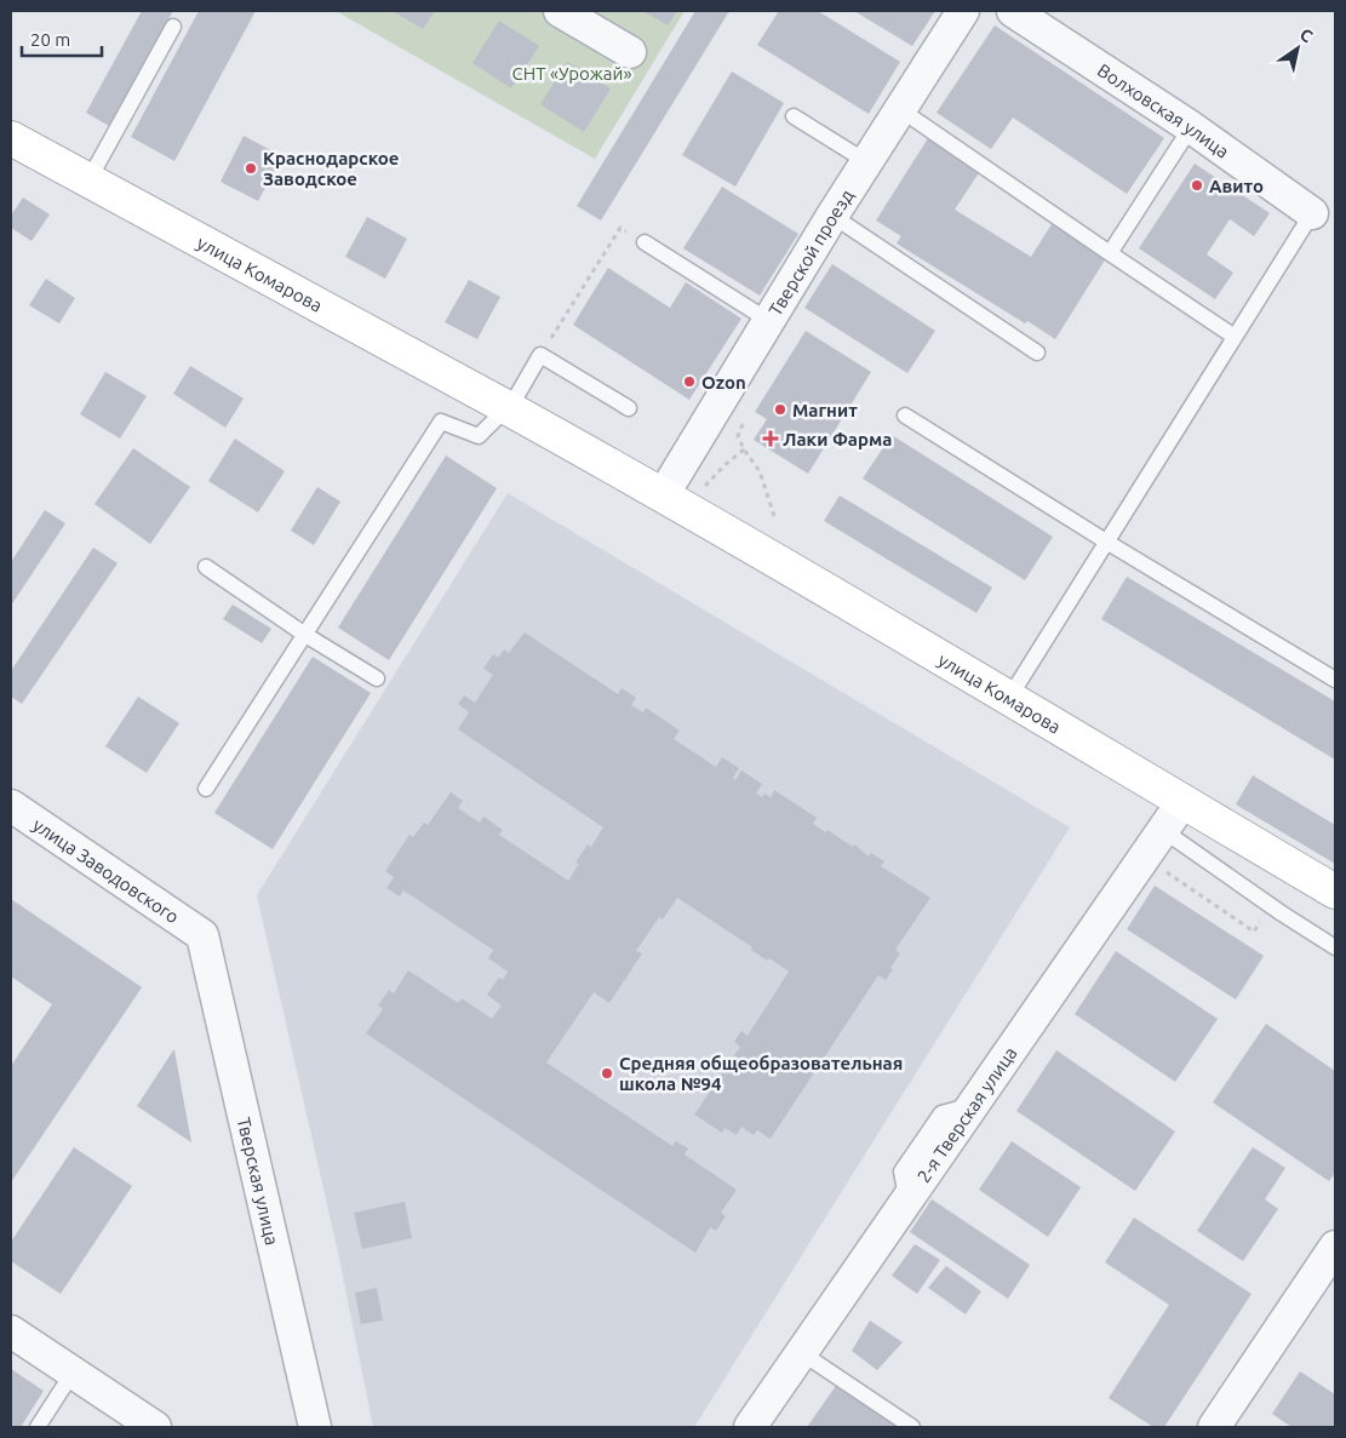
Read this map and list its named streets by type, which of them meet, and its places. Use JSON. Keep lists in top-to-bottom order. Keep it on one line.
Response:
{"streets":{"street":["Волховская улица","Тверской проезд","улица Комарова","улица Заводовского","2-я Тверская улица","Тверская улица"]},"crossings":[["Тверской проезд","улица Комарова"],["улица Комарова","2-я Тверская улица"],["улица Заводовского","Тверская улица"]],"parks":["СНТ «Урожай»"],"places":{"other":["Краснодарское Заводское","Авито","Ozon","Магнит","Средняя общеобразовательная школа №94"],"health":["Лаки Фарма"]},"scale_bar":"20 m","north":"top right"}
